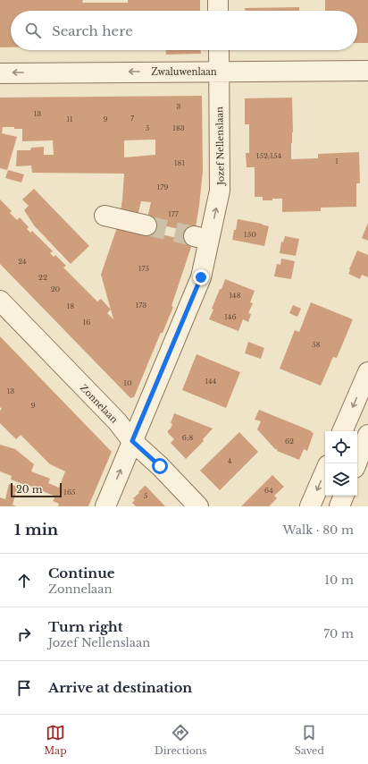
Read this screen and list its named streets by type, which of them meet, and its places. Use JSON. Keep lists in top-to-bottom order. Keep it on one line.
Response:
{"streets":{"street":["Zwaluwenlaan","Jozef Nellenslaan","Zonnelaan"]},"crossings":[["Zwaluwenlaan","Jozef Nellenslaan"],["Jozef Nellenslaan","Zonnelaan"]],"one_way":["Zwaluwenlaan","Jozef Nellenslaan"],"house_numbers":["3","13","7","11","9","5","183","152;154","1","181","179","177","150","24","175","22","20","148","173","18","146","16","58","144","10","13","9","6;8","62","4","64","165","5"],"scale_bar":"20 m","page":{"search":"Search here","scale":"20 m","heading":["1 min","Walk · 80 m"],"list":[["Continue","Zonnelaan","10 m"],["Turn right","Jozef Nellenslaan","70 m"],"Arrive at destination"],"nav":["Map","Directions","Saved"]}}
